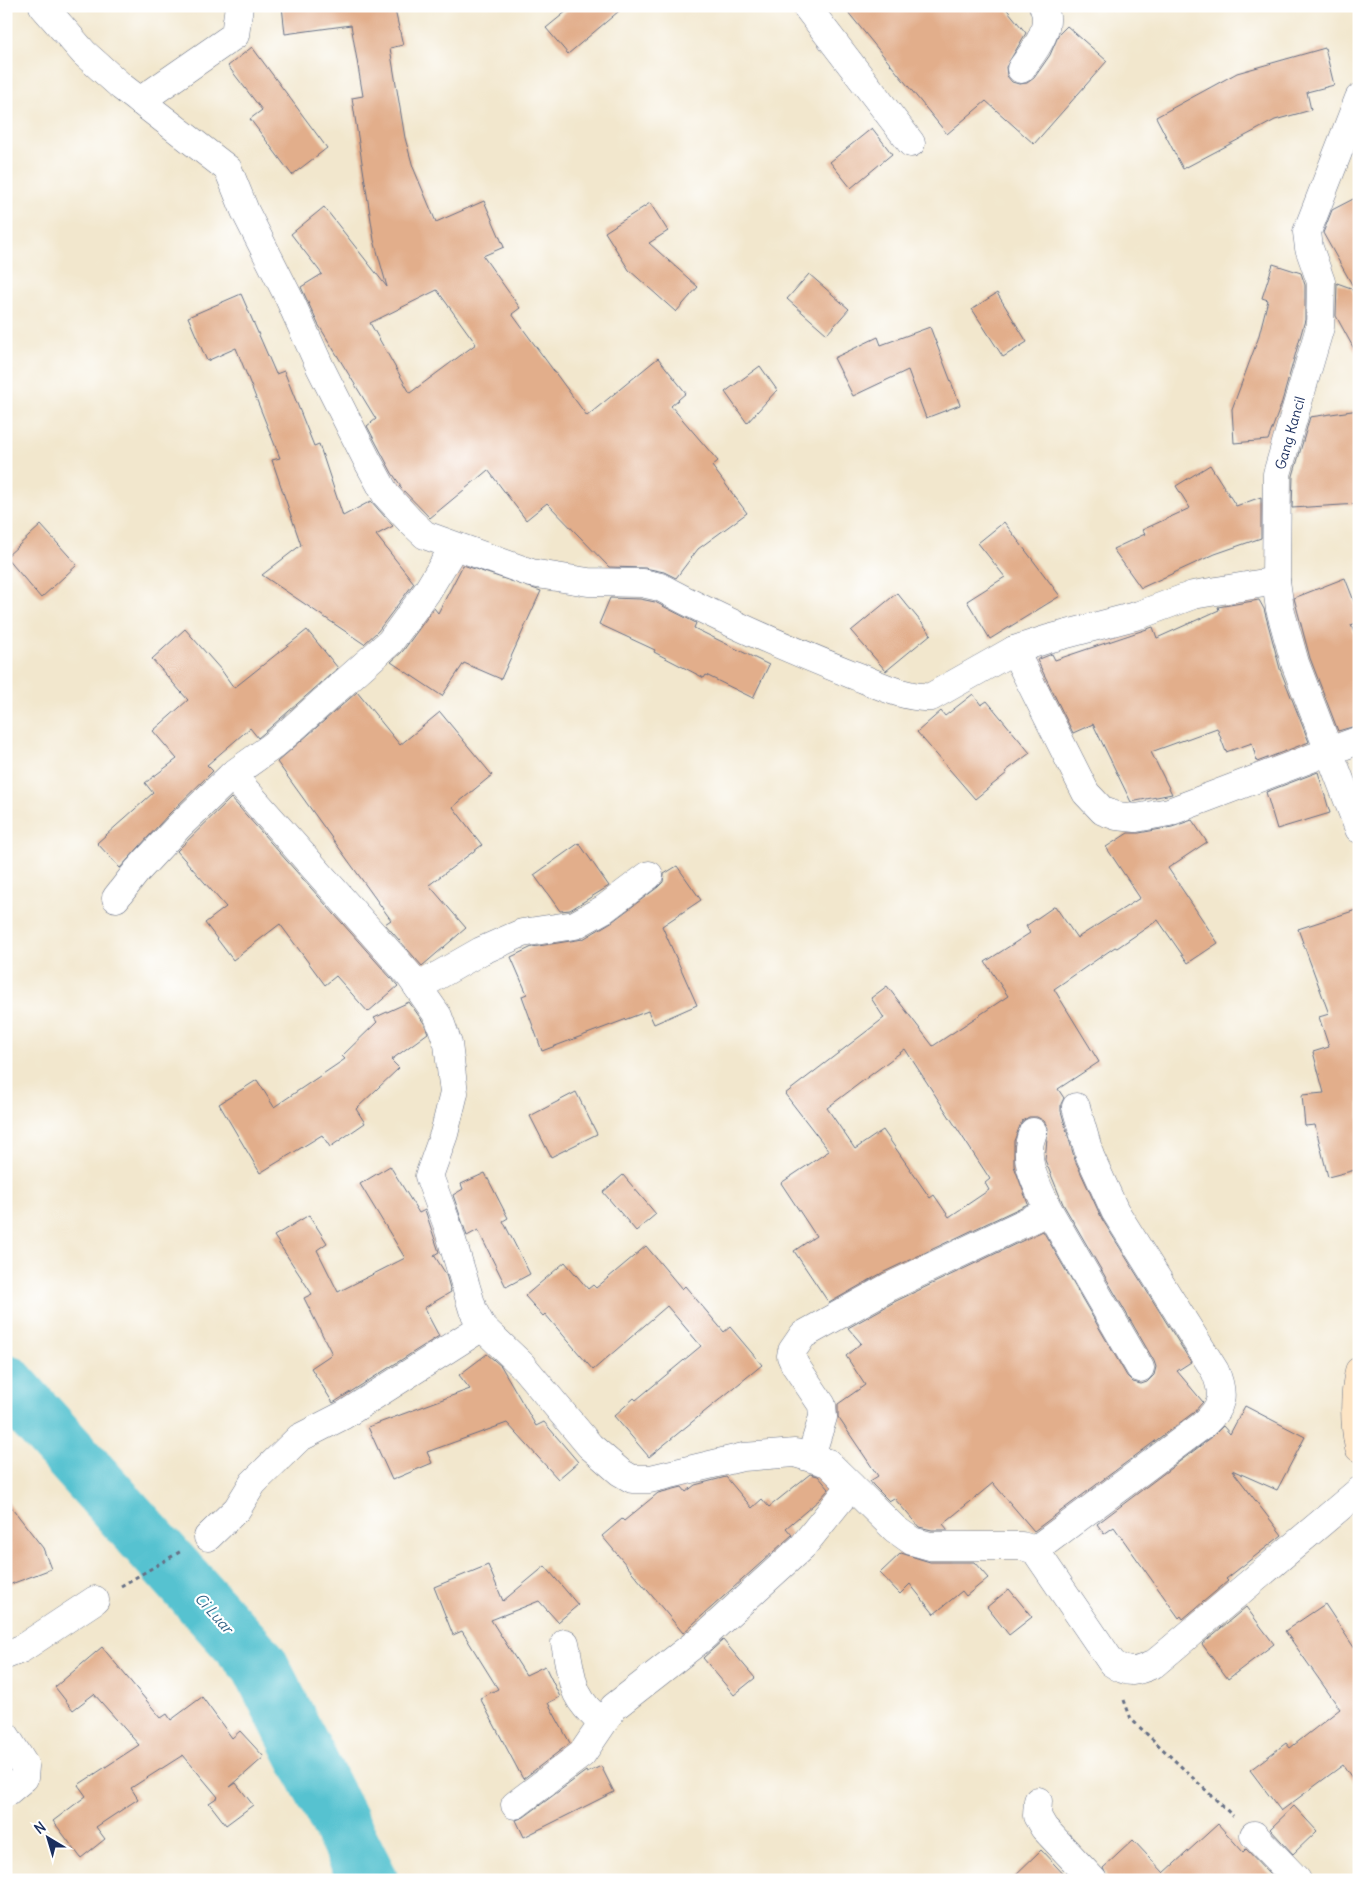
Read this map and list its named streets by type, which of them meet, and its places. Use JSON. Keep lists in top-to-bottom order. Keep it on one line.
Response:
{"streets":{"street":["Gang Kancil"]},"water":["Ci Luar"],"north":"top left"}
